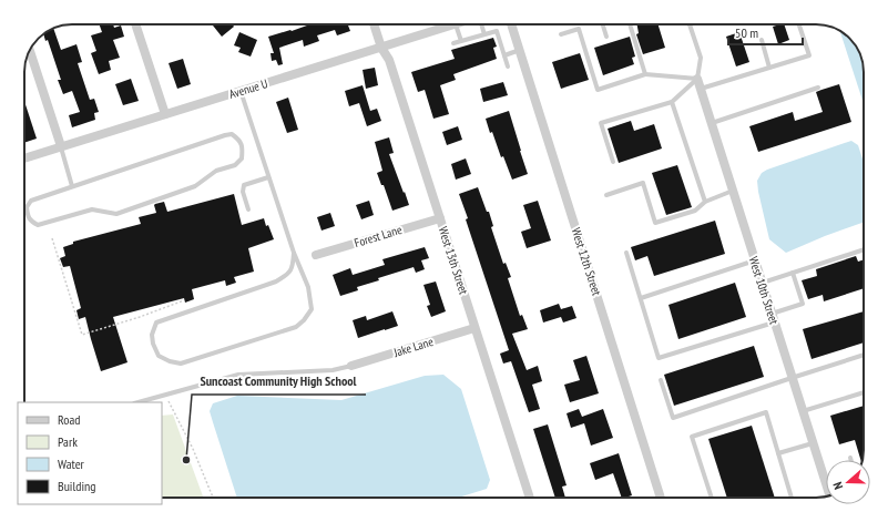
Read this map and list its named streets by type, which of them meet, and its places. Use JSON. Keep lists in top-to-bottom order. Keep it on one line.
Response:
{"streets":{"street":["Avenue U","Forest Lane","West 13th Street","West 12th Street","West 10th Street","Jake Lane"]},"crossings":[["Avenue U","West 13th Street"],["Forest Lane","West 13th Street"],["West 13th Street","Jake Lane"]],"places":["Suncoast Community High School"],"legend":["Road","Park","Water","Building"],"scale_bar":"50 m","north":"left"}
